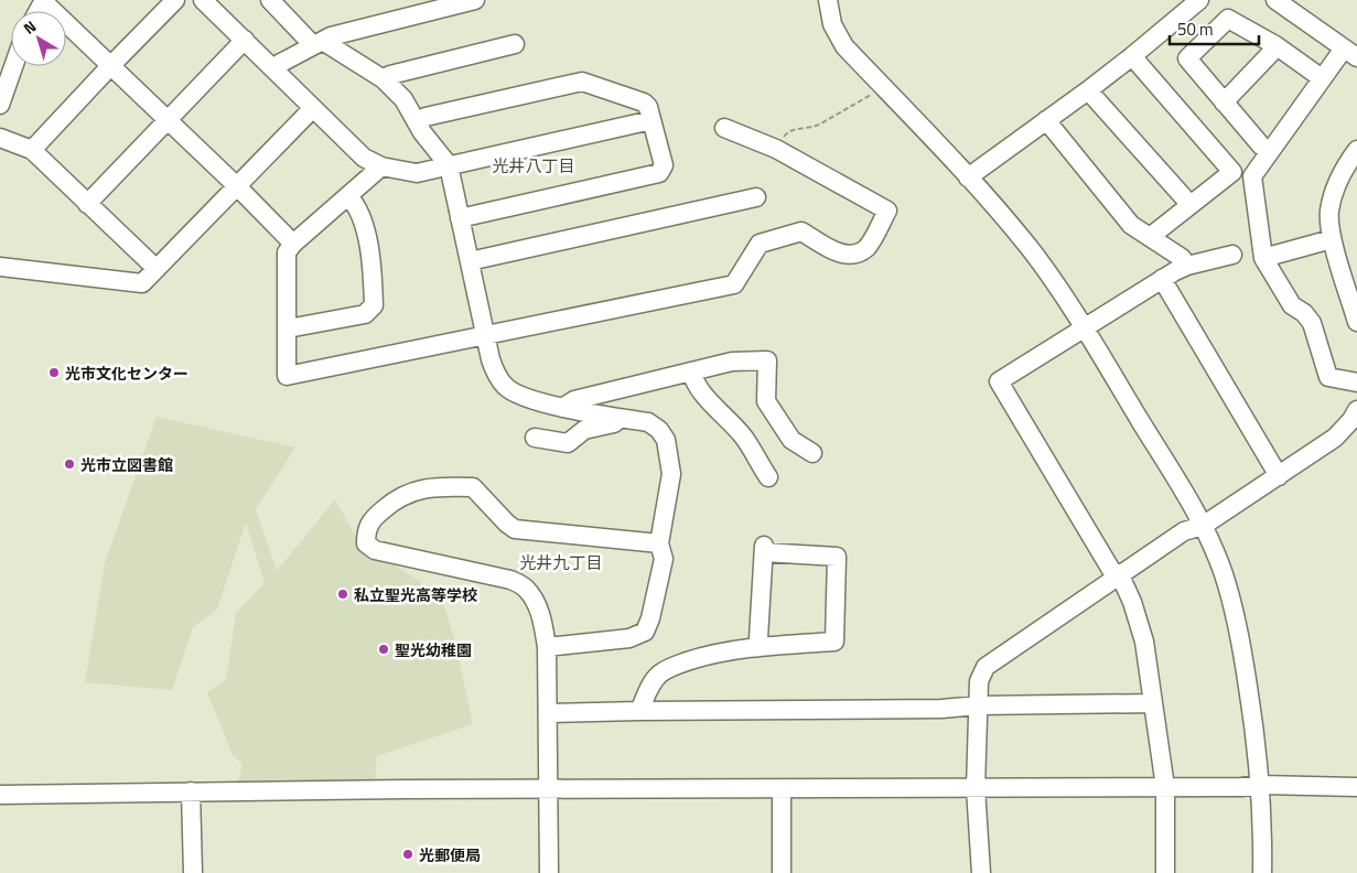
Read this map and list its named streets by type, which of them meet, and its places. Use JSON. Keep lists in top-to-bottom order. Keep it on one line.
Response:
{"districts":["光井八丁目","光井九丁目"],"places":["光市文化センター","光市立図書館","私立聖光高等学校","聖光幼稚園","光郵便局"],"scale_bar":"50 m","north":"top left"}
